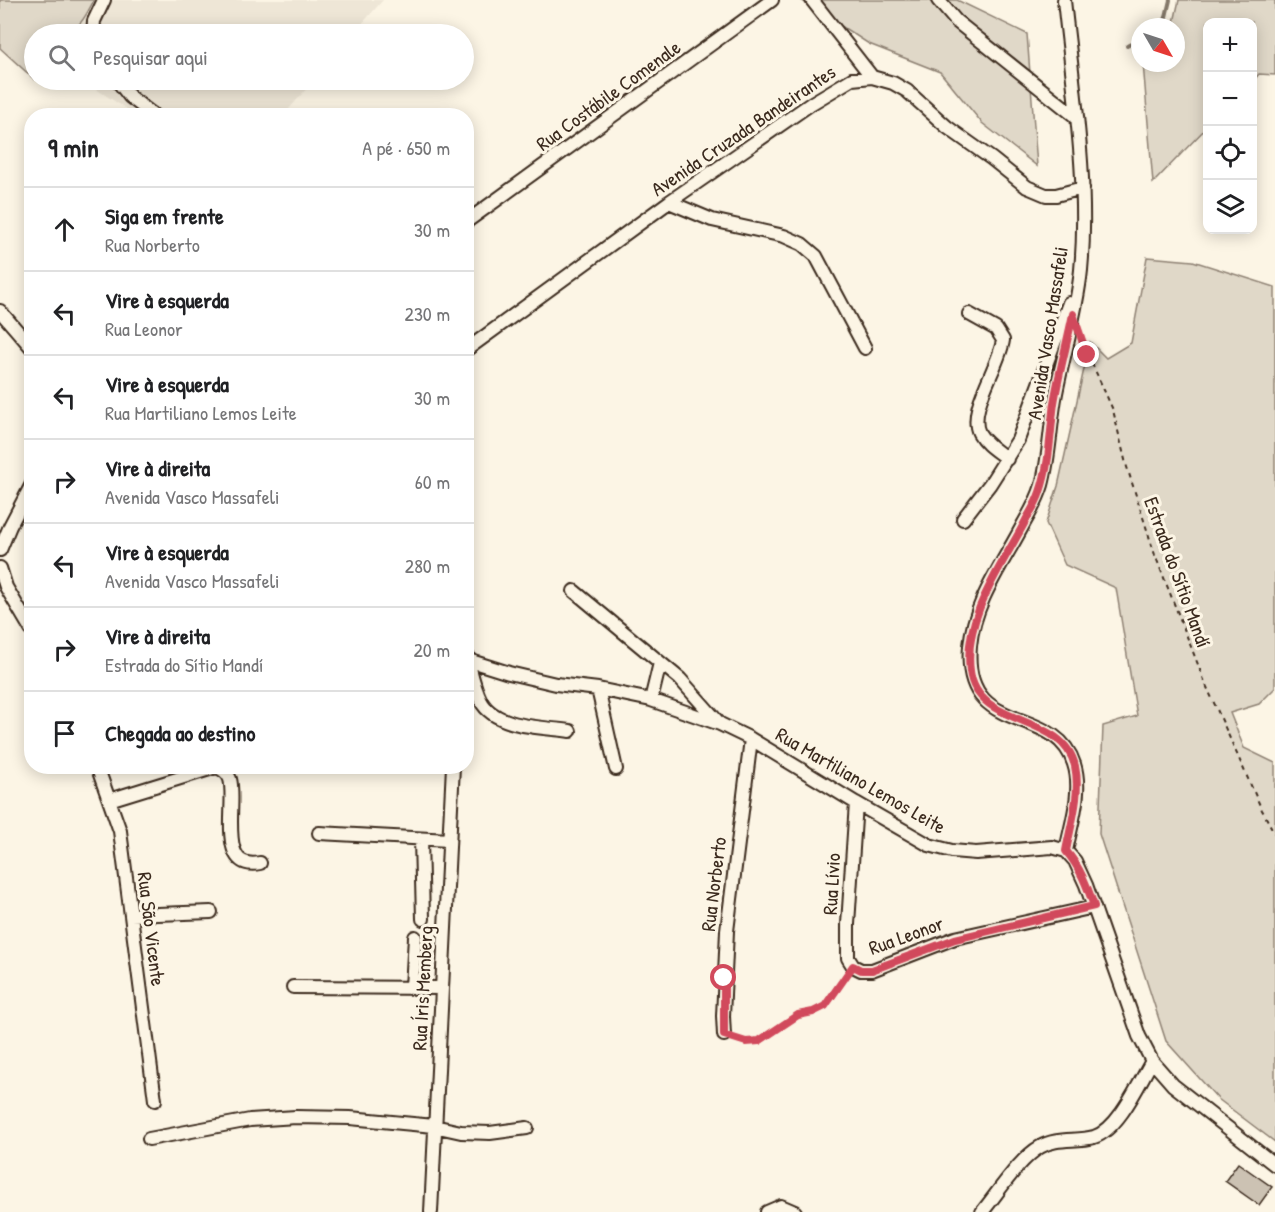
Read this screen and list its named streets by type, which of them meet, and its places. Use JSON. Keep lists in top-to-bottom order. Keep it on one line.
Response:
{"streets":{"street":["Rua Costábile Comenale","Avenida Cruzada Bandeirantes","Avenida Vasco Massafeli","Rua Martiliano Lemos Leite","Rua Norberto","Rua Lívio","Rua São Vicente","Rua Leonor","Rua Íris Memberg"],"path":["Estrada do Sítio Mandí"]},"crossings":[["Avenida Vasco Massafeli","Rua Martiliano Lemos Leite"],["Rua Martiliano Lemos Leite","Rua Norberto"],["Rua Martiliano Lemos Leite","Rua Lívio"],["Rua Norberto","Rua Leonor"],["Rua Lívio","Rua Leonor"]],"north":"bottom right","page":{"map_buttons":["+","−"],"search":"Pesquisar aqui","heading":["9 min","A pé · 650 m"],"list":[["Siga em frente","Rua Norberto","30 m"],["Vire à esquerda","Rua Leonor","230 m"],["Vire à esquerda","Rua Martiliano Lemos Leite","30 m"],["Vire à direita","Avenida Vasco Massafeli","60 m"],["Vire à esquerda","Avenida Vasco Massafeli","280 m"],["Vire à direita","Estrada do Sítio Mandí","20 m"],"Chegada ao destino"]}}
